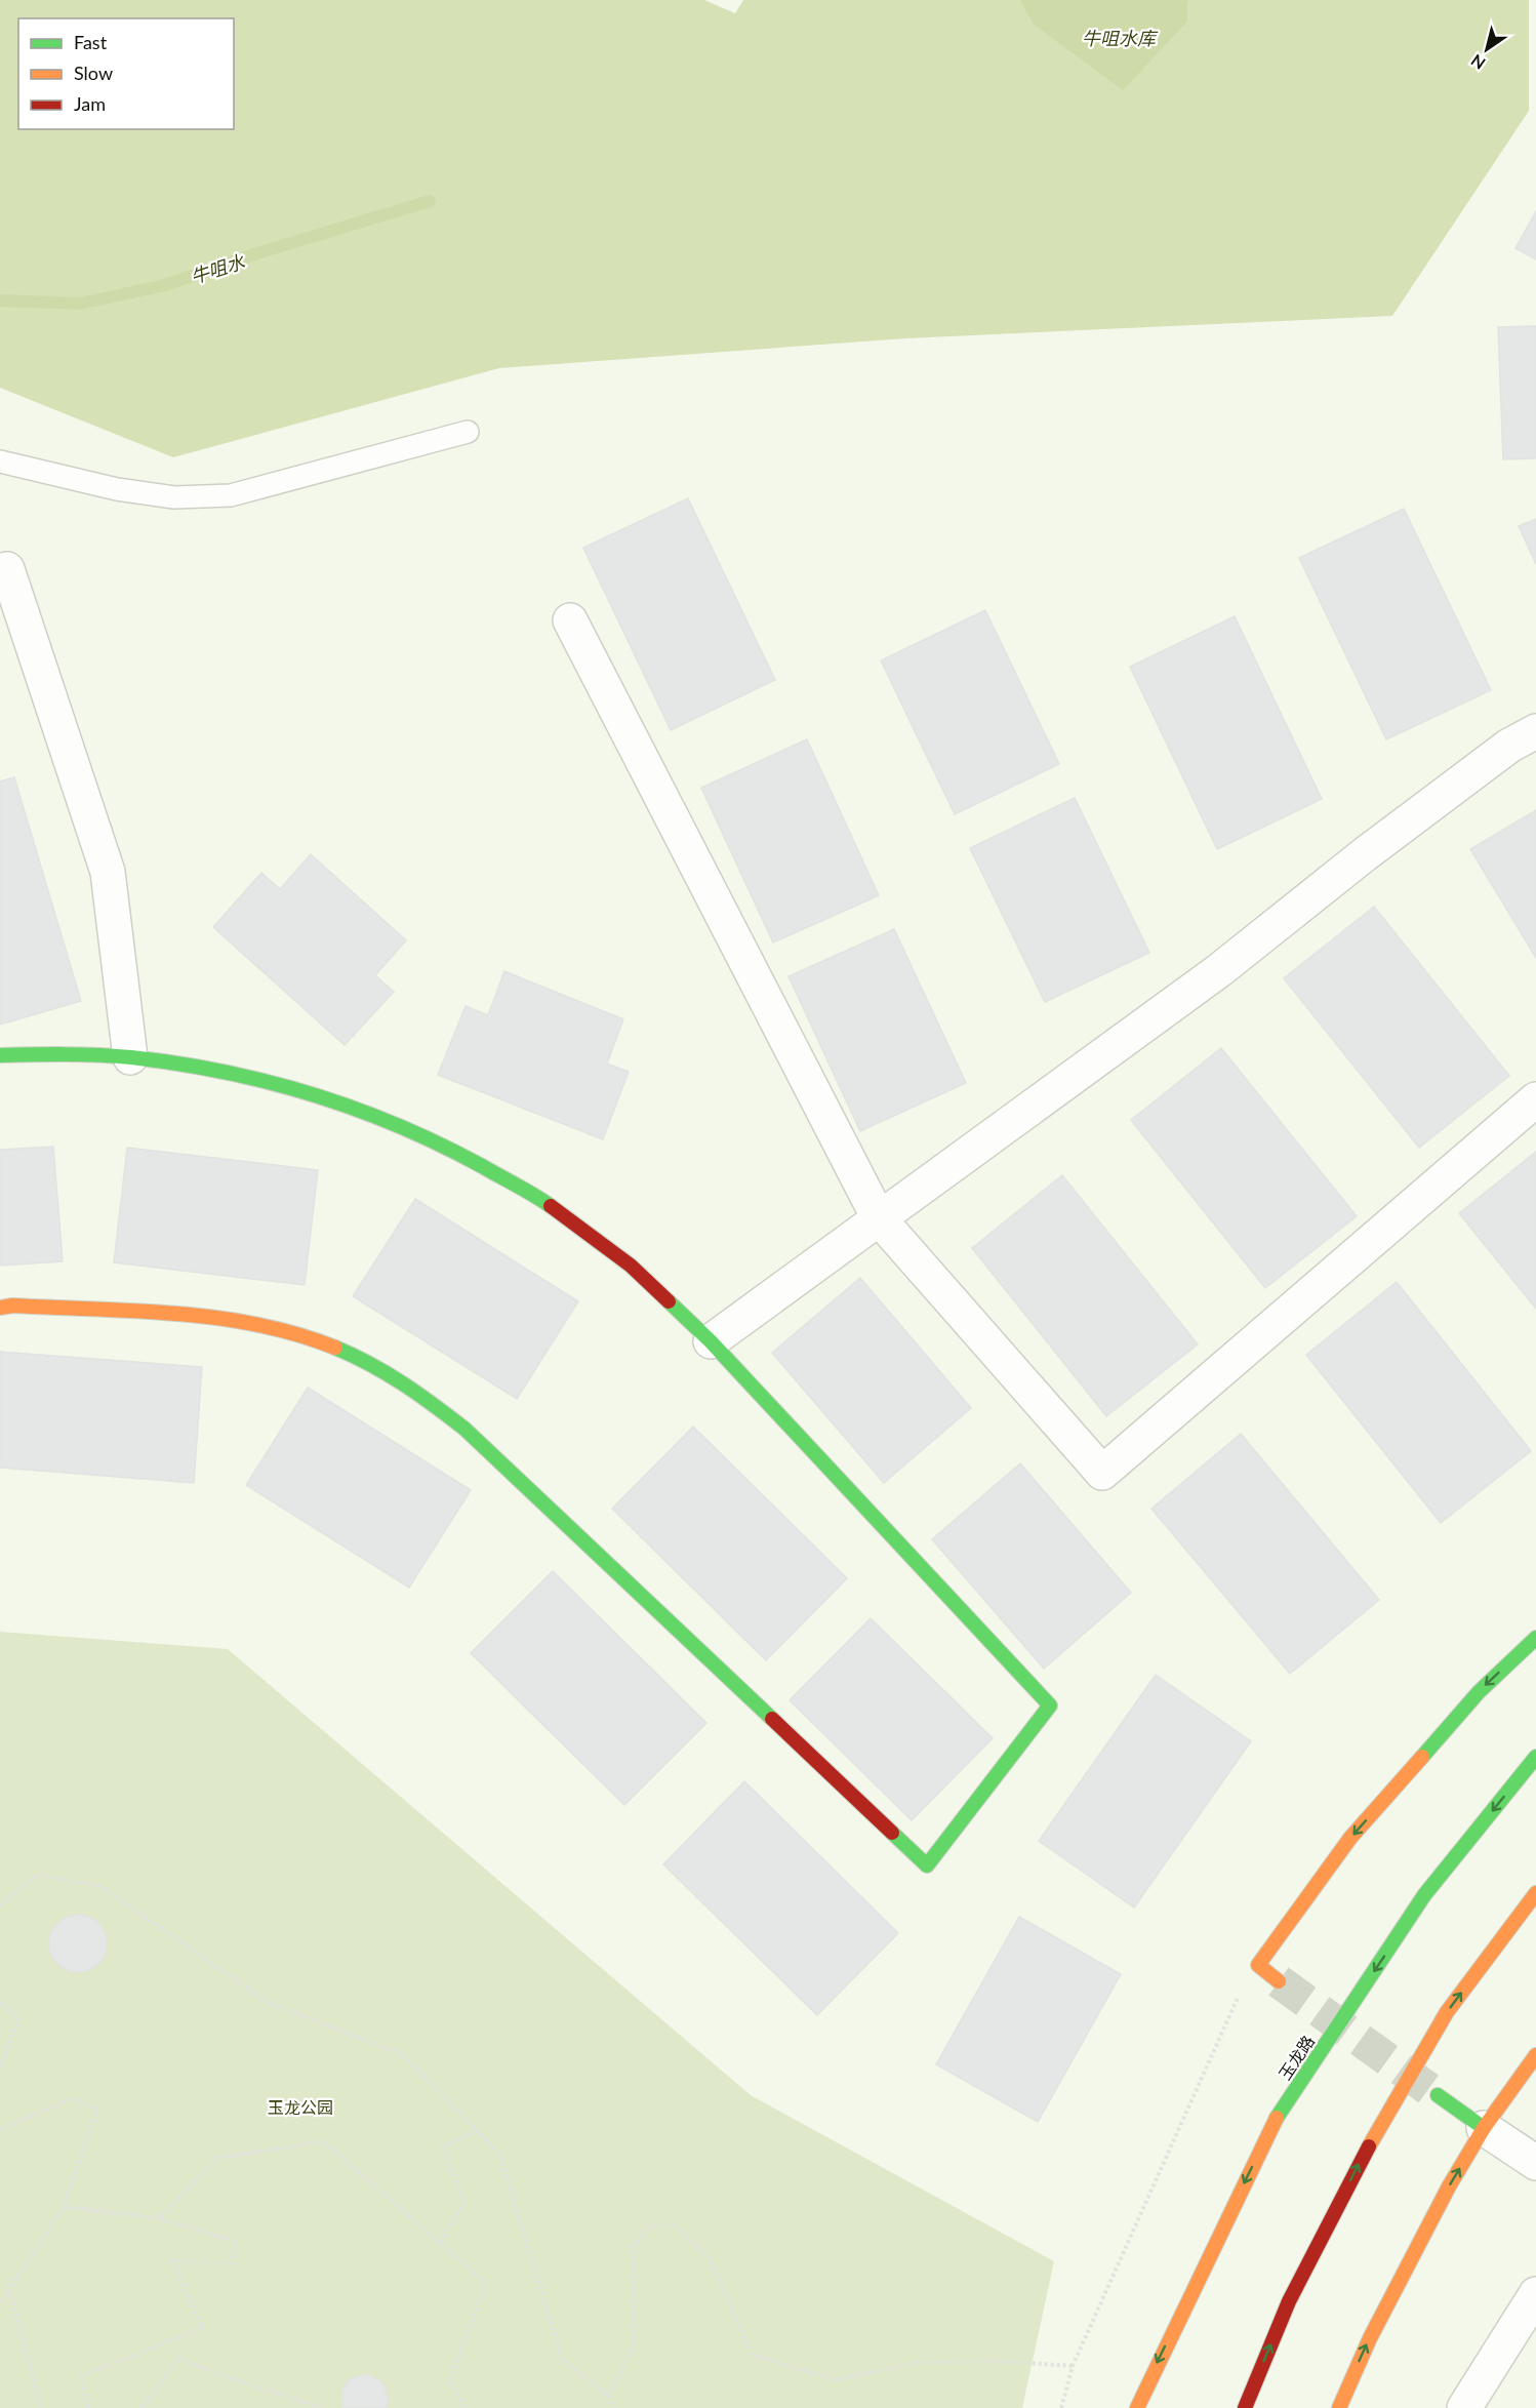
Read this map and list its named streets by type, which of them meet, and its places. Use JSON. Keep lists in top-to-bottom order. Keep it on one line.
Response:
{"streets":{"street":["玉龙路"]},"water":["牛咀水库","牛咀水"],"parks":["玉龙公园"],"legend":["Fast","Slow","Jam"],"north":"bottom left"}
